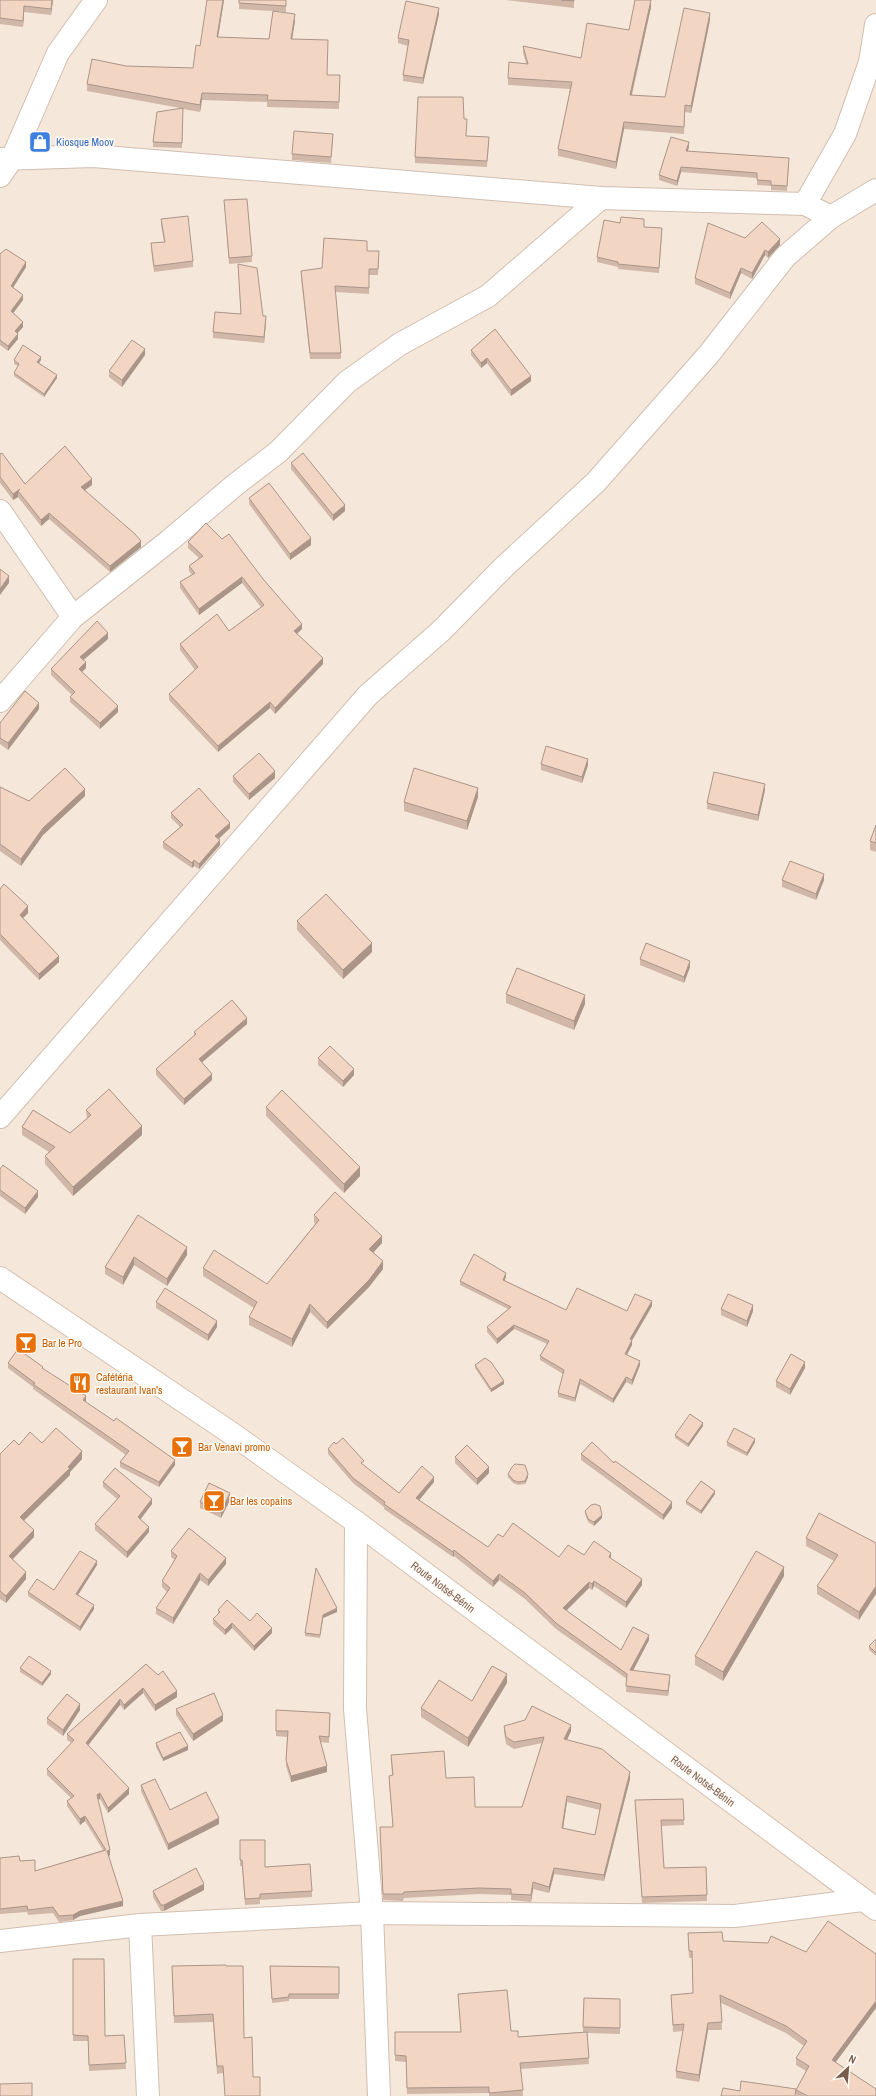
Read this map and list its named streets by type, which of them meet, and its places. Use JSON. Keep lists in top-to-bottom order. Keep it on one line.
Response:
{"streets":{"street":["Route Notsé-Bénin"]},"places":{"shop":["Kiosque Moov"],"bar":["Bar le Pro","Bar Venavi promo","Bar les copains"],"restaurant":["Cafétéria restaurant Ivan's"]},"north":"top right"}
